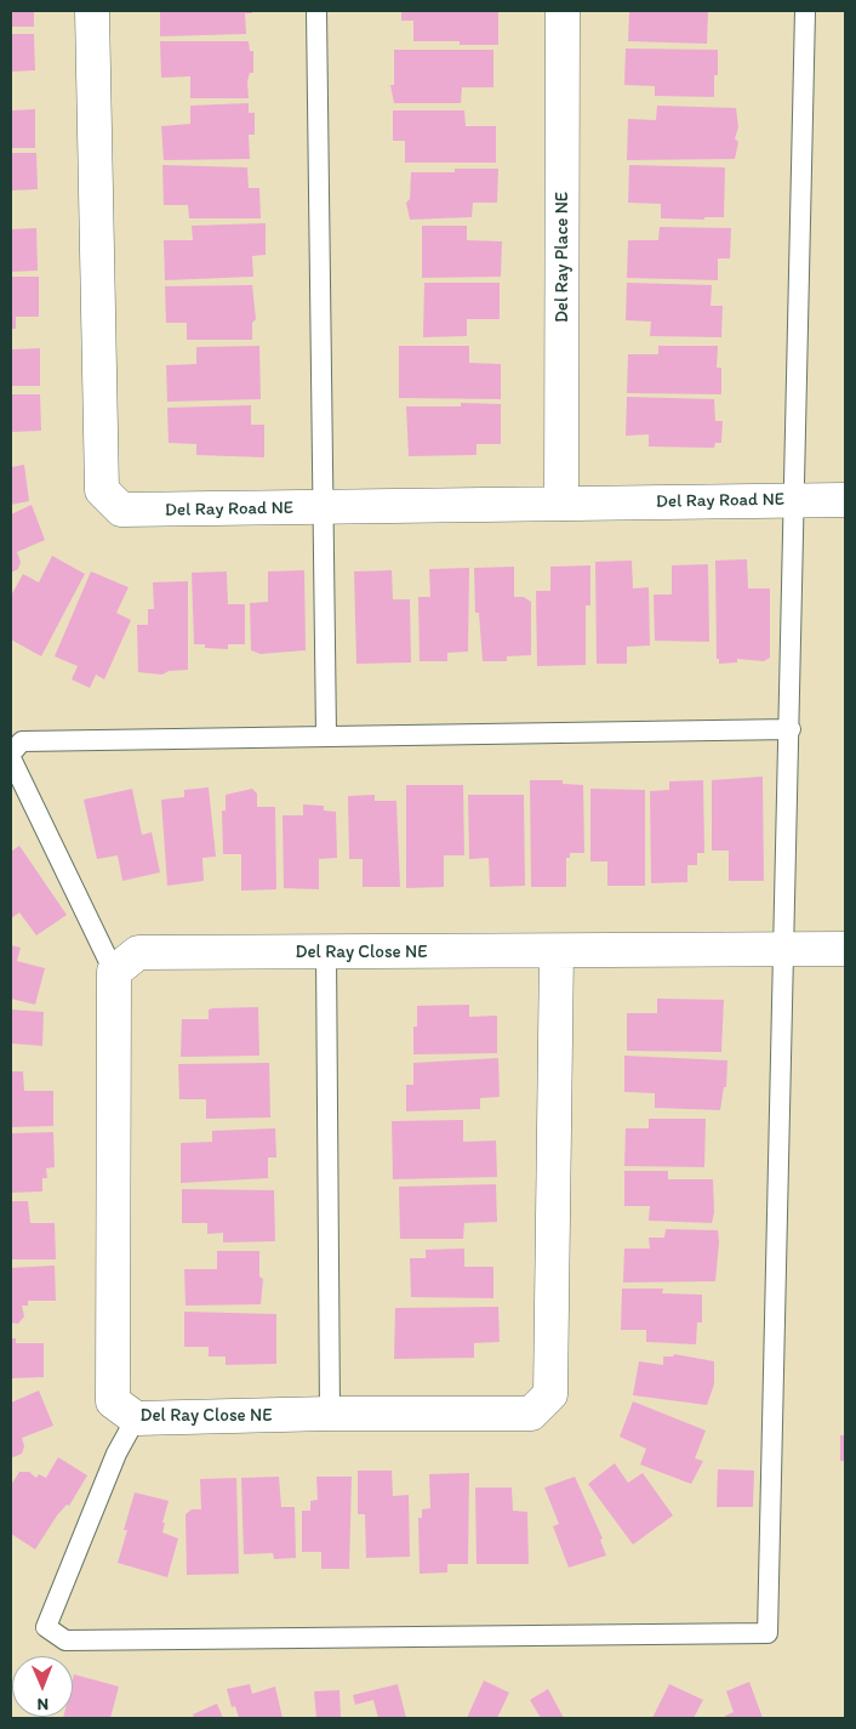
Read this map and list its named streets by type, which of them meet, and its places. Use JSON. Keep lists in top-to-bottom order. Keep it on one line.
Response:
{"streets":{"street":["Del Ray Place NE","Del Ray Road NE","Del Ray Close NE"]},"crossings":[["Del Ray Place NE","Del Ray Road NE"]],"north":"bottom"}
